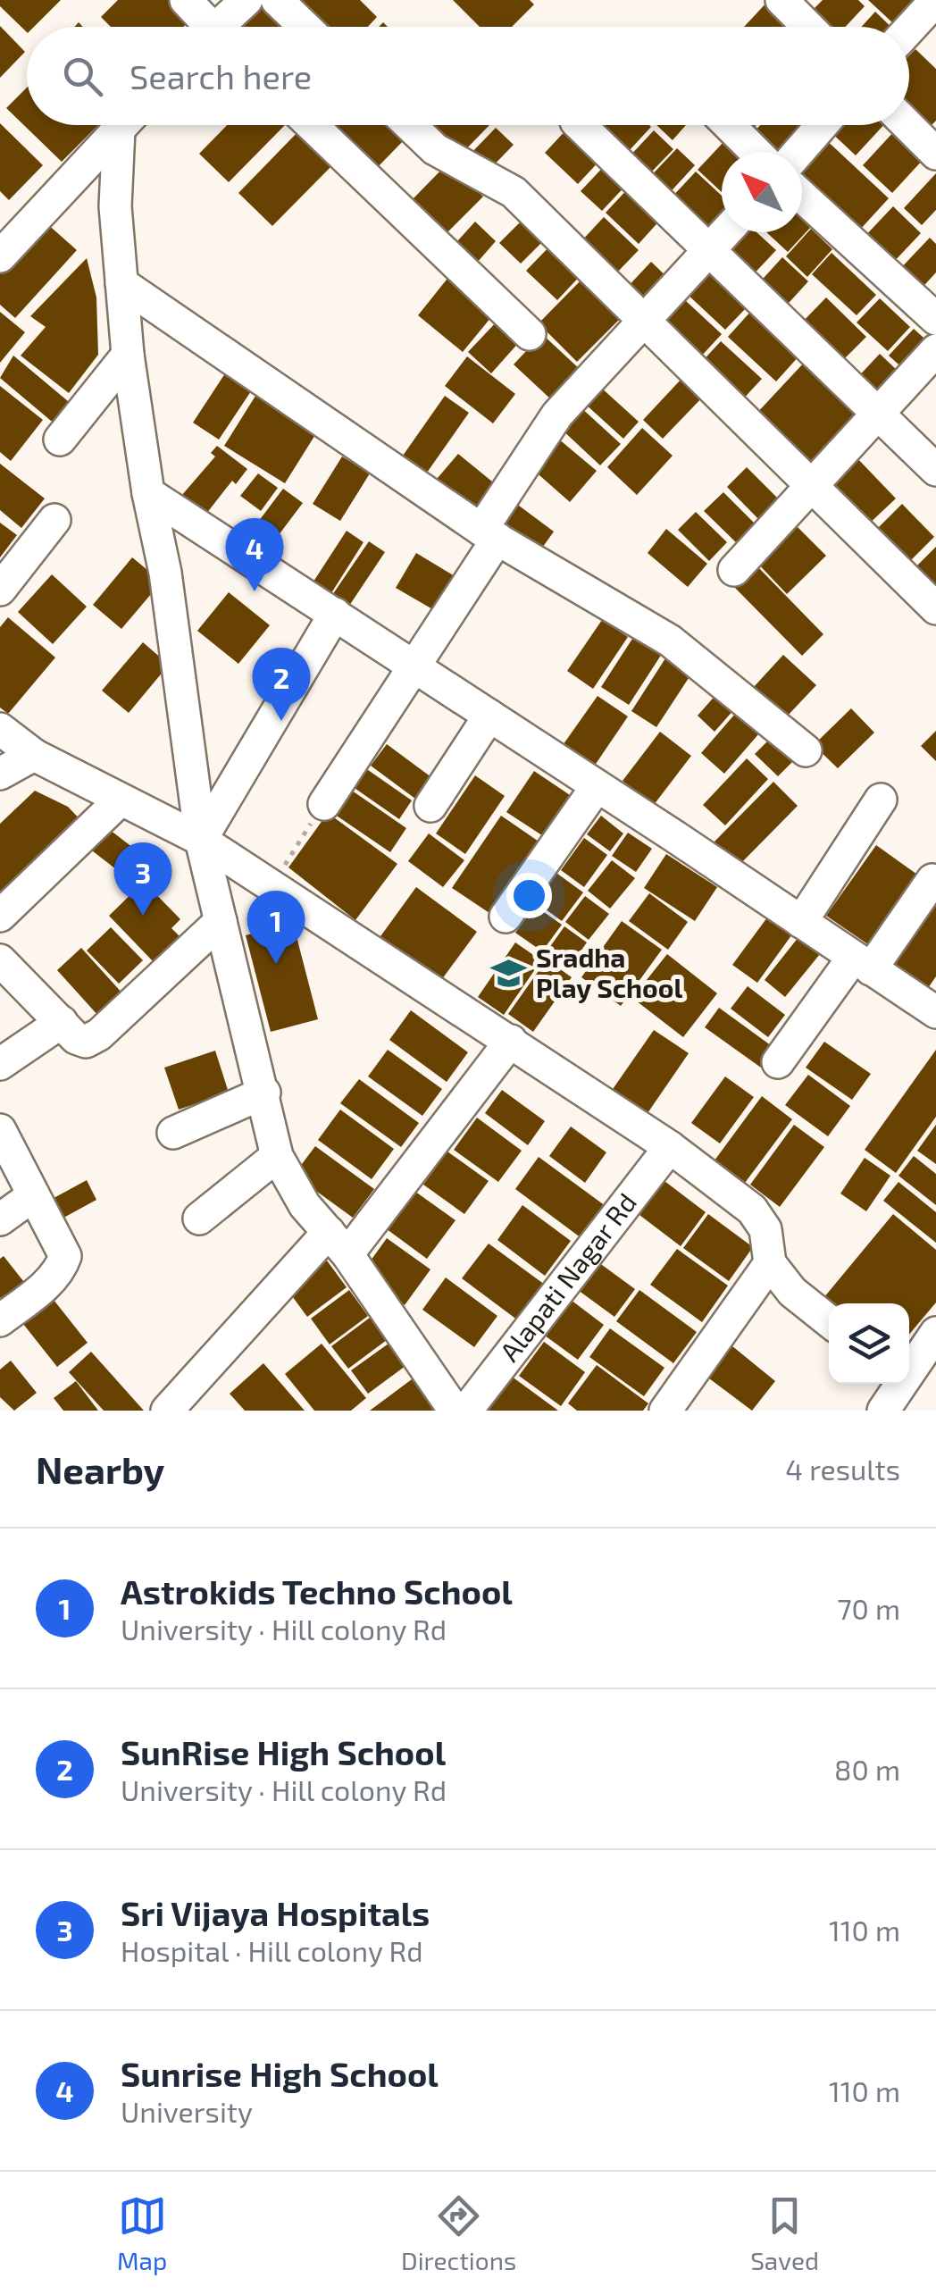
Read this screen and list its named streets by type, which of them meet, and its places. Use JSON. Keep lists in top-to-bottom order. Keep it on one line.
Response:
{"streets":{"street":["Alapati Nagar Rd"]},"places":{"school or university":["Sradha Play School"]},"north":"top left","page":{"search":"Search here","pins":["4","2","3","1"],"heading":["Nearby","4 results"],"list":[{"mark":"1","name":"Astrokids Techno School","note":"University · Hill colony Rd","value":"70 m"},{"mark":"2","name":"SunRise High School","note":"University · Hill colony Rd","value":"80 m"},{"mark":"3","name":"Sri Vijaya Hospitals","note":"Hospital · Hill colony Rd","value":"110 m"},{"mark":"4","name":"Sunrise High School","note":"University","value":"110 m"}],"nav":["Map","Directions","Saved"]}}
